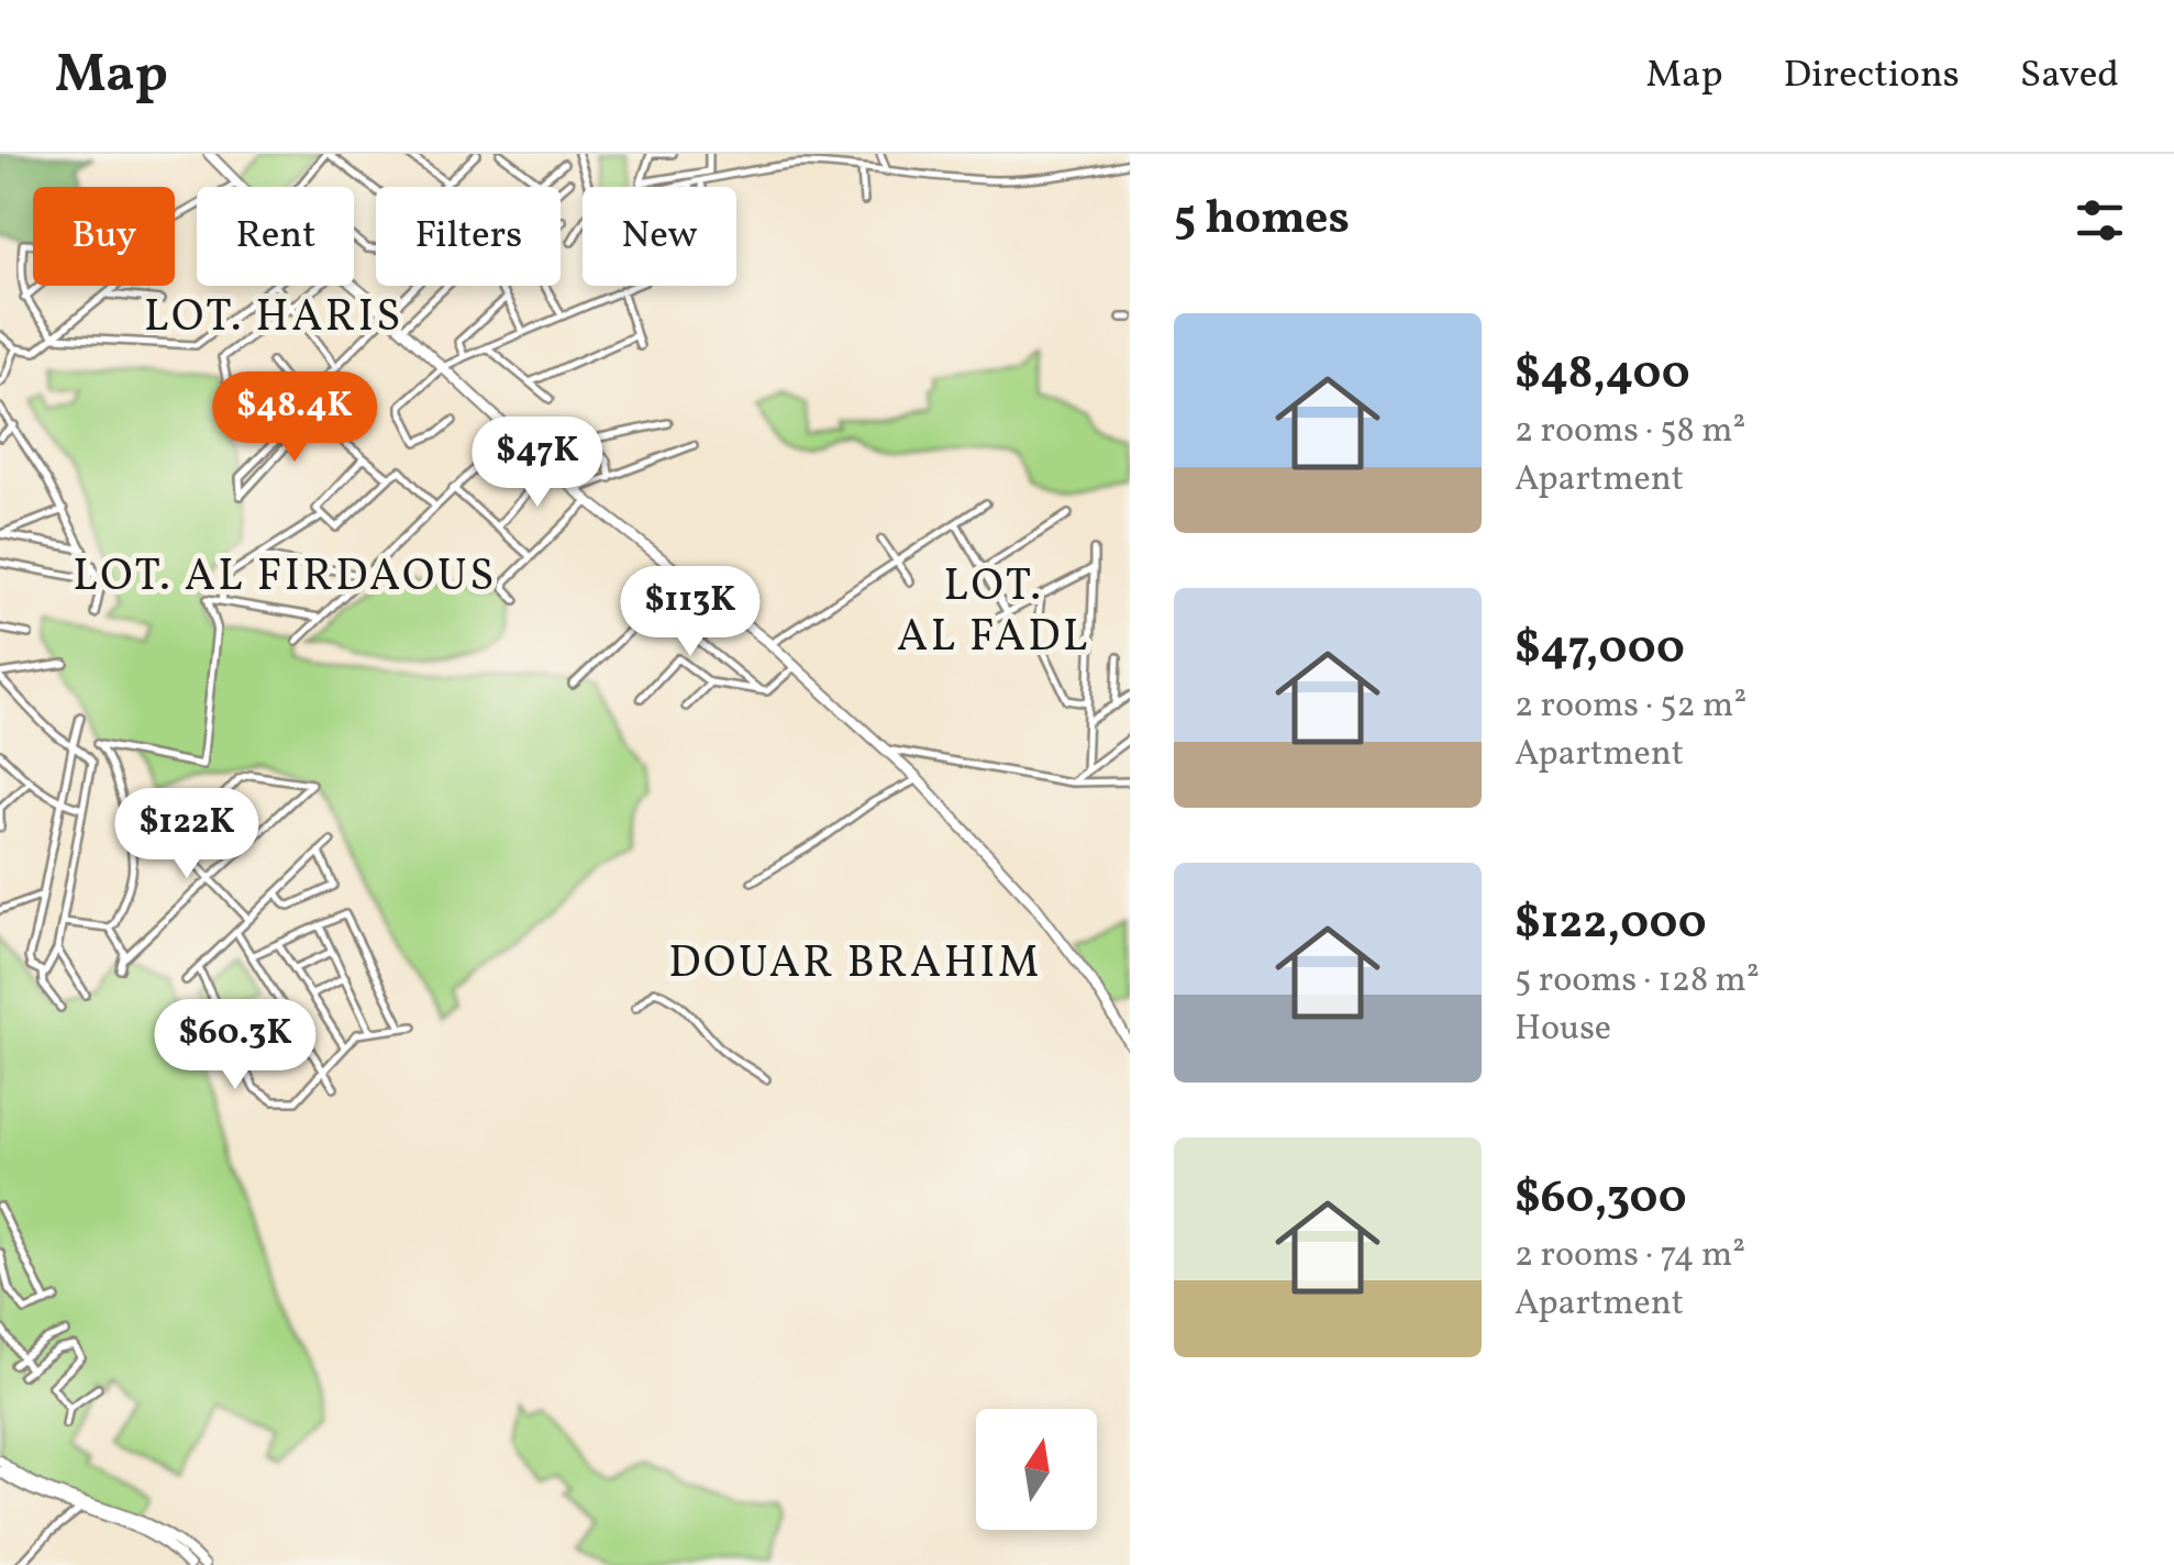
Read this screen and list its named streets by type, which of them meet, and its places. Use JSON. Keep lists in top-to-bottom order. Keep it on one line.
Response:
{"districts":["LOT. HARIS","LOT. AL FIRDAOUS","LOT. AL FADL","DOUAR BRAHIM"],"north":"top","page":{"header":"Map","nav":["Map","Directions","Saved"],"heading":"5 homes","chip":["Buy","Rent","Filters","New"],"list":[{"name":"$48,400","note":"2 rooms · 58 m² · Apartment"},{"name":"$47,000","note":"2 rooms · 52 m² · Apartment"},{"name":"$122,000","note":"5 rooms · 128 m² · House"},{"name":"$60,300","note":"2 rooms · 74 m² · Apartment"}],"price":["$48.4K","$47K","$113K","$122K","$60.3K"]}}
